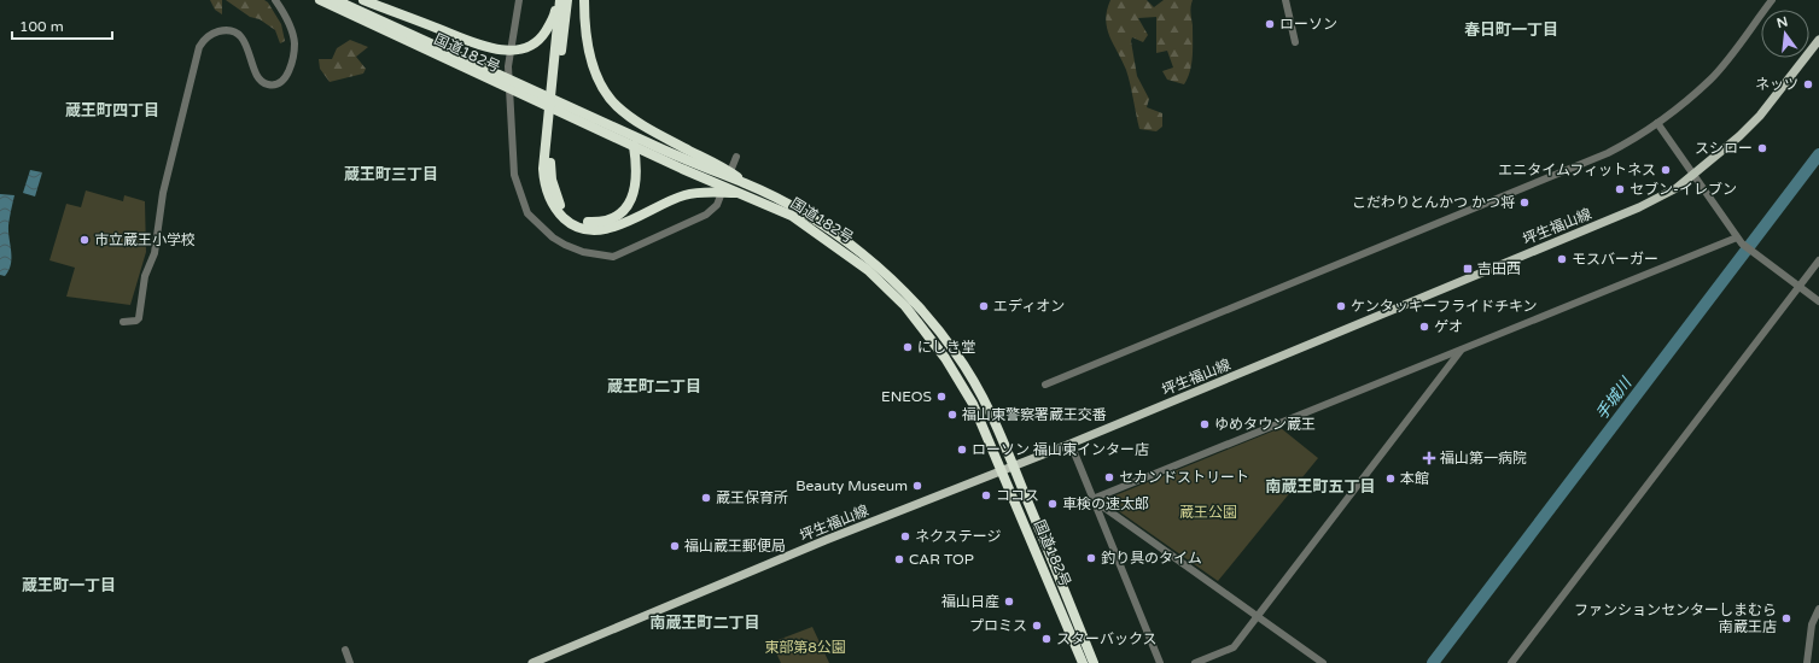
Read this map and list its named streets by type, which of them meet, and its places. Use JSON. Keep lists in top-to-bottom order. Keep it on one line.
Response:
{"streets":{"highway":["国道182号"],"main road":["坪生福山線"]},"crossings":[["国道182号","坪生福山線"]],"districts":["春日町一丁目","蔵王町四丁目","蔵王町三丁目","蔵王町二丁目","南蔵王町五丁目","蔵王町一丁目","南蔵王町二丁目"],"water":["手城川"],"parks":["蔵王公園","東部第8公園"],"places":{"other":["ローソン","ネッツ","スシロー","エニタイムフィットネス","セブン-イレブン","こだわりとんかつ かつ将","市立蔵王小学校","モスバーガー","エディオン","ケンタッキーフライドチキン","ゲオ","にしき堂","ENEOS","福山東警察署蔵王交番","ゆめタウン蔵王","ローソン 福山東インター店","セカンドストリート","本館","Beauty Museum","ココス","蔵王保育所","車検の速太郎","ネクステージ","福山蔵王郵便局","釣り具のタイム","CAR TOP","福山日産","ファンションセンターしまむら 南蔵王店","プロミス","スターバックス"],"transit":["吉田西"],"health":["福山第一病院"]},"scale_bar":"100 m","north":"top"}
